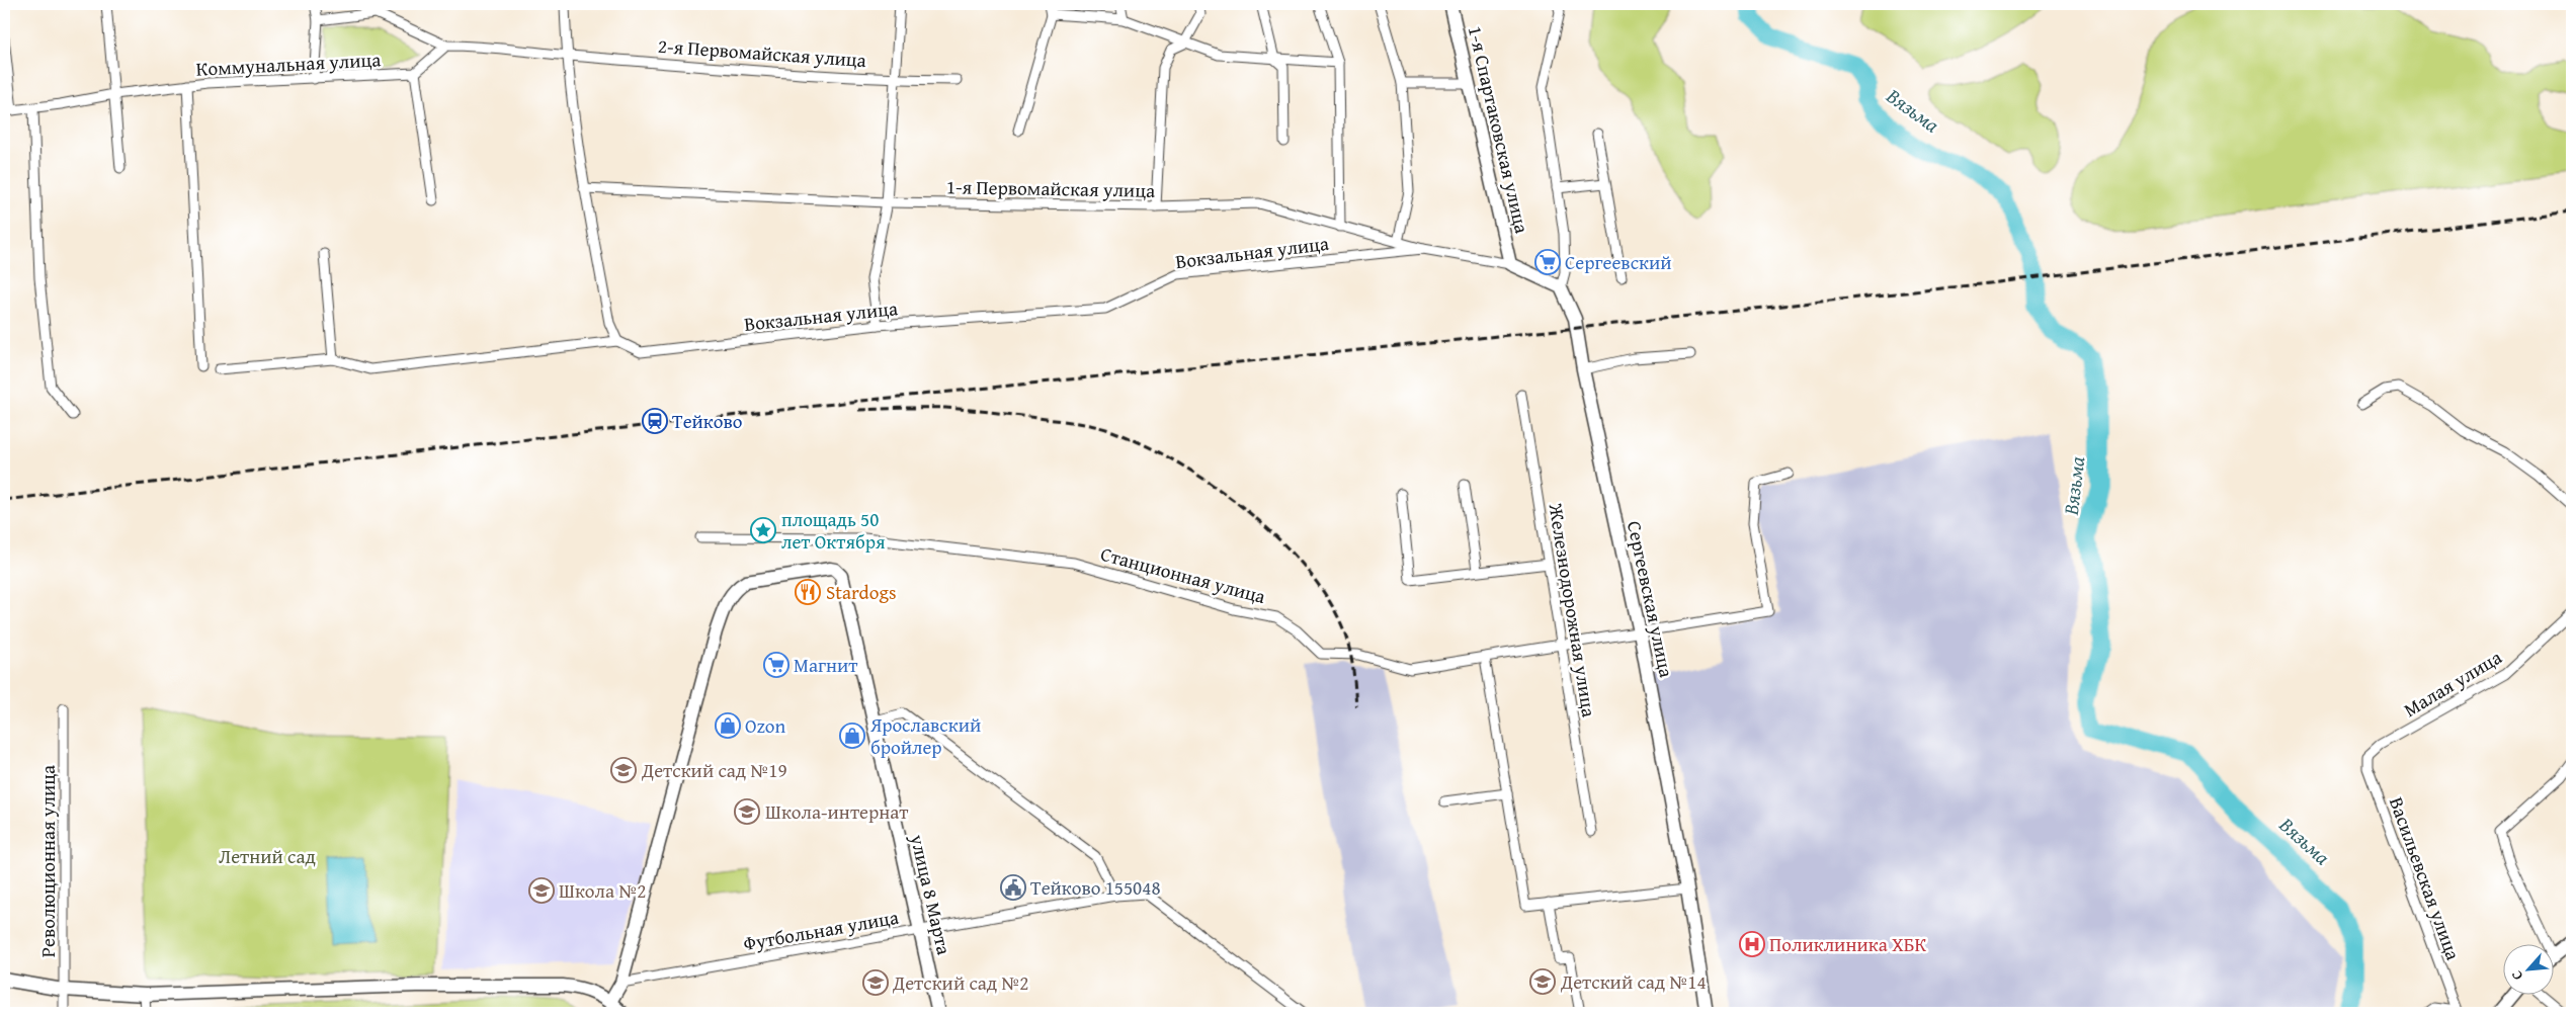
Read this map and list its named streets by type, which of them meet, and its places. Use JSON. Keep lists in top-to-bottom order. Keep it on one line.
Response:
{"streets":{"street":["2-я Первомайская улица","Коммунальная улица","1-я Спартаковская улица","1-я Первомайская улица","Вокзальная улица","Станционная улица","Сергеевская улица","Железнодорожная улица","Малая улица","Революционная улица","Васильевская улица","улица 8 Марта","Футбольная улица"]},"crossings":[["1-я Спартаковская улица","1-я Первомайская улица"],["1-я Первомайская улица","Вокзальная улица"],["Станционная улица","Сергеевская улица"],["Станционная улица","Железнодорожная улица"],["Малая улица","Васильевская улица"],["улица 8 Марта","Футбольная улица"]],"water":["Вязьма"],"parks":["Летний сад"],"places":{"supermarket":["Сергеевский","Магнит"],"station":["Тейково"],"place":["площадь 50 лет Октября"],"restaurant":["Stardogs"],"shop":["Ozon","Ярославский бройлер"],"school or university":["Детский сад №19","Школа-интернат","Школа №2","Детский сад №14","Детский сад №2"],"public building":["Тейково 155048"],"hospital":["Поликлиника ХБК"]},"north":"bottom left"}
